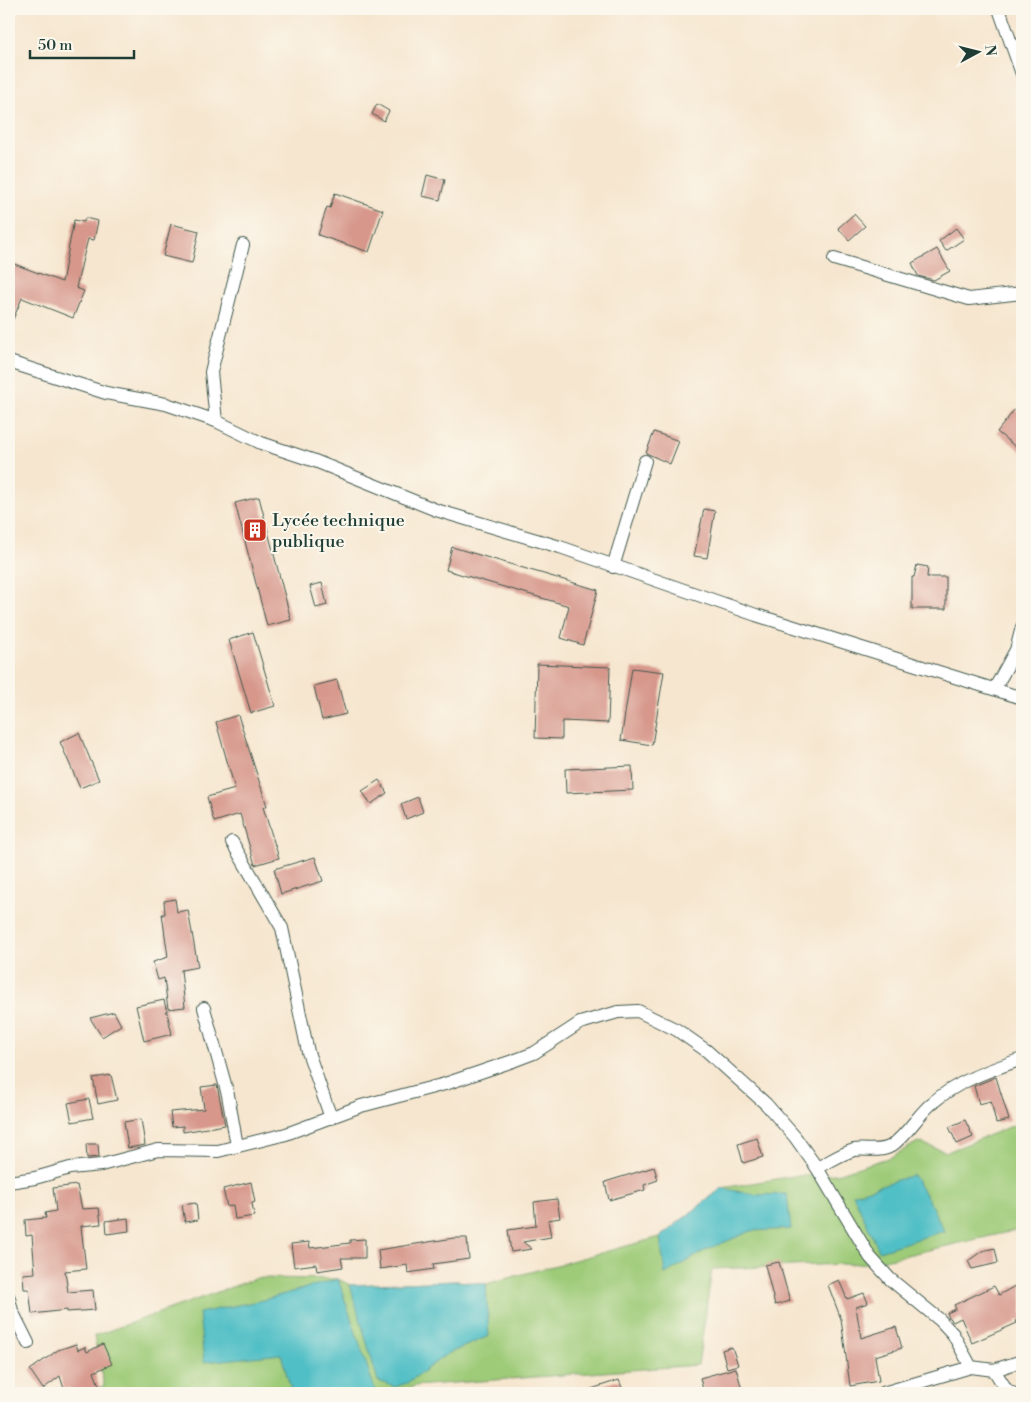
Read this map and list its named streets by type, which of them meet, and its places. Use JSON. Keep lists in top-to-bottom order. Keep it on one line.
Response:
{"places":{"building":["Lycée technique publique"]},"scale_bar":"50 m","north":"right"}
